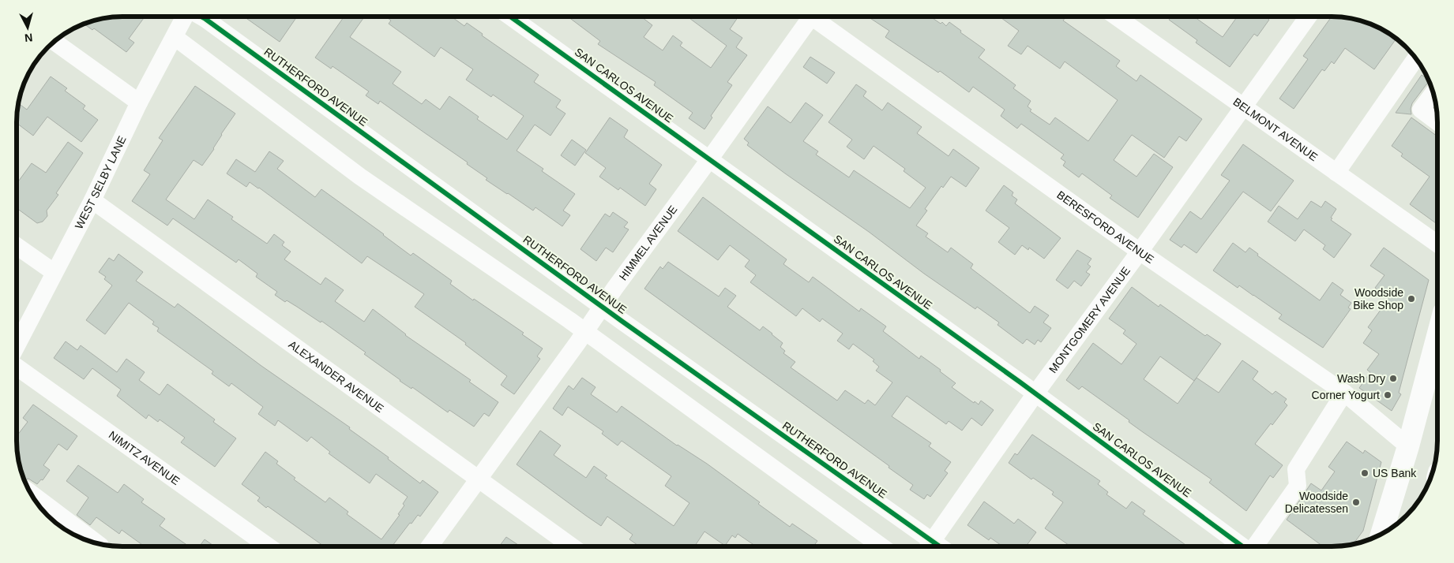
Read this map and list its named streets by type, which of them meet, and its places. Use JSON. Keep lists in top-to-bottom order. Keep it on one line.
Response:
{"streets":{"street":["SAN CARLOS AVENUE","RUTHERFORD AVENUE","BELMONT AVENUE","WEST SELBY LANE","BERESFORD AVENUE","HIMMEL AVENUE","MONTGOMERY AVENUE","ALEXANDER AVENUE","NIMITZ AVENUE"]},"crossings":[["SAN CARLOS AVENUE","HIMMEL AVENUE"],["SAN CARLOS AVENUE","MONTGOMERY AVENUE"],["RUTHERFORD AVENUE","HIMMEL AVENUE"],["BELMONT AVENUE","MONTGOMERY AVENUE"],["WEST SELBY LANE","ALEXANDER AVENUE"],["BERESFORD AVENUE","MONTGOMERY AVENUE"],["HIMMEL AVENUE","ALEXANDER AVENUE"]],"places":["Woodside Bike Shop","Wash Dry","Corner Yogurt","US Bank","Woodside Delicatessen"],"north":"bottom"}
